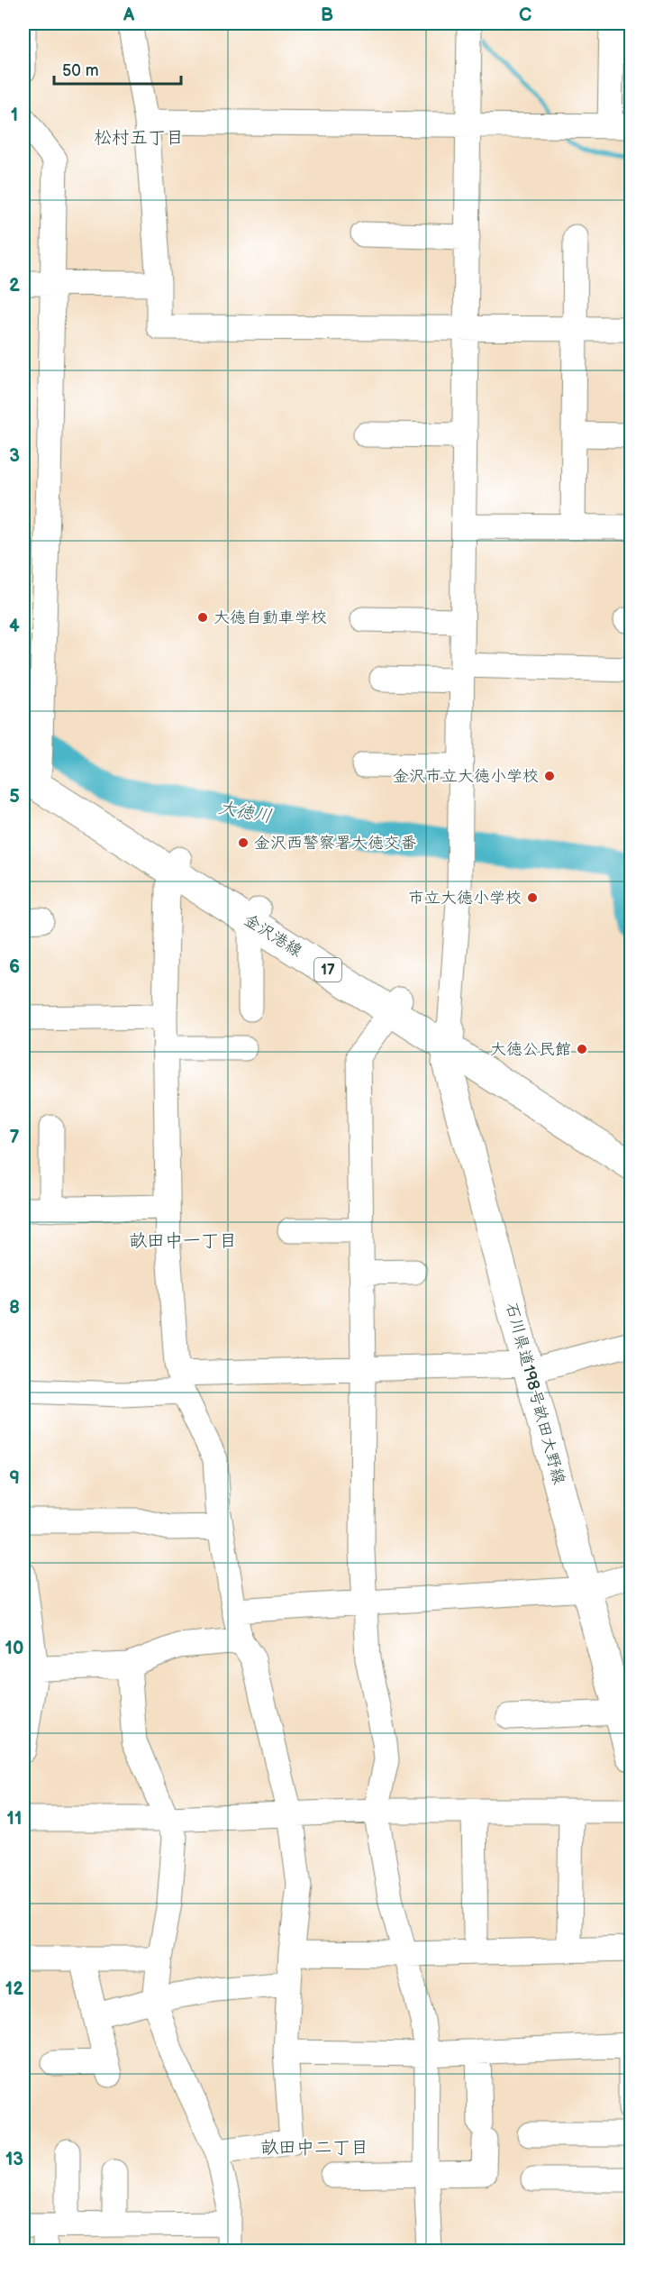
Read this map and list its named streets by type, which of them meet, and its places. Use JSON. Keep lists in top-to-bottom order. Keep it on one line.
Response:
{"streets":{"main road":["金沢港線","17","石川県道198号畝田大野線"]},"crossings":[["金沢港線","石川県道198号畝田大野線"]],"districts":["松村五丁目","畝田中一丁目","畝田中二丁目"],"water":["大徳川"],"places":["大徳自動車学校","金沢市立大徳小学校","金沢西警察署大徳交番","市立大徳小学校","大徳公民館"],"scale_bar":"50 m","grid":{"columns":["A","B","C"],"rows":["1","2","3","4","5","6","7","8","9","10","11","12","13"]}}
